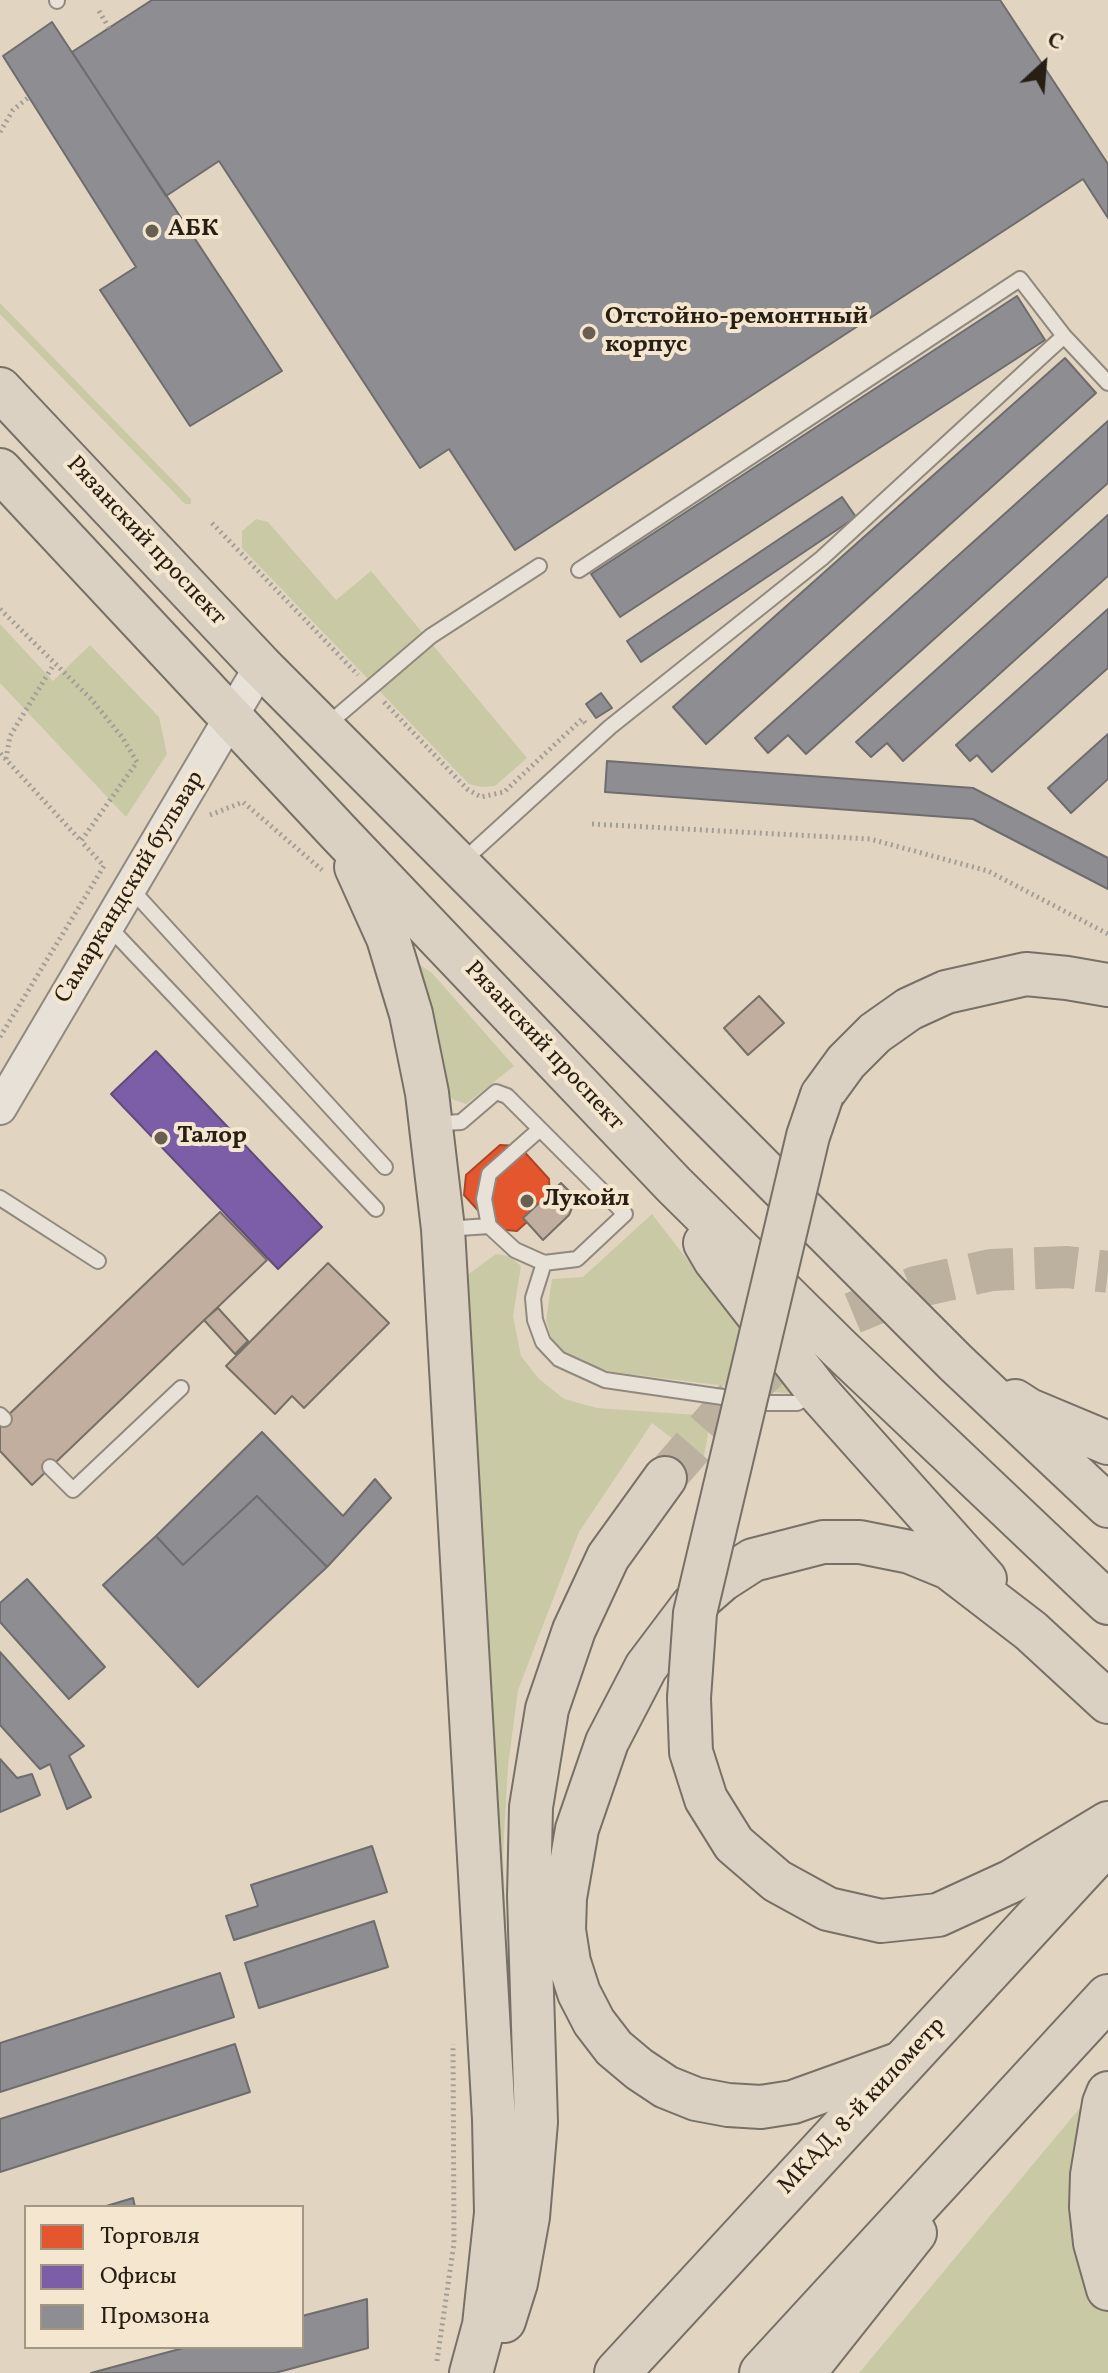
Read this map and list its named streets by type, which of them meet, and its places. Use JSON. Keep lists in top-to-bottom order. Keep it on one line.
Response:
{"streets":{"highway":["МКАД, 8-й километр"],"main road":["Рязанский проспект"],"street":["Самаркандский бульвар"]},"crossings":[["Рязанский проспект","Самаркандский бульвар"]],"places":["АБК","Отстойно-ремонтный корпус","Талор","Лукойл"],"legend":["Торговля","Офисы","Промзона"],"north":"top right"}
